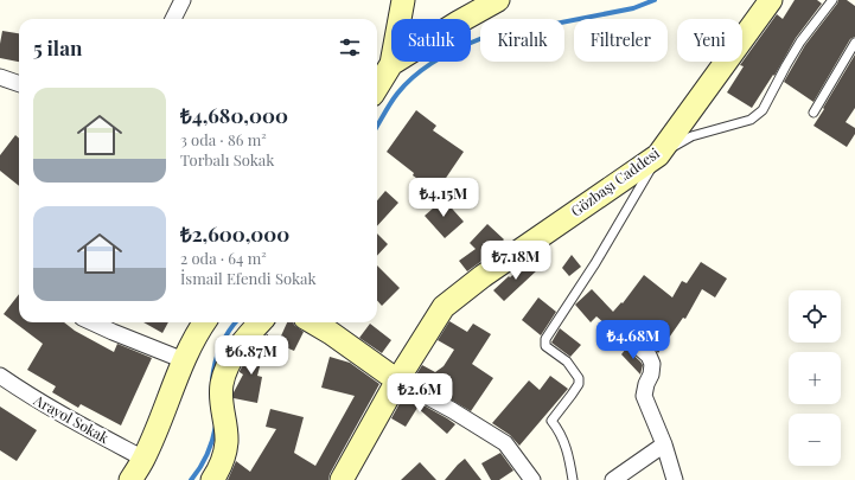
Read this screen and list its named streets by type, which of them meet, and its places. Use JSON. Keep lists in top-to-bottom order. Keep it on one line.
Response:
{"streets":{"street":["Gözbaşı Caddesi","Arayol Sokak"]},"page":{"chip":["Satılık","Kiralık","Filtreler","Yeni"],"heading":"5 ilan","list":[{"name":"₺4,680,000","note":"3 oda · 86 m² · Torbalı Sokak"},{"name":"₺2,600,000","note":"2 oda · 64 m² · İsmail Efendi Sokak"}],"price":["₺4.15M","₺7.18M","₺4.68M","₺6.87M","₺2.6M"],"map_buttons":["+","−"]}}
